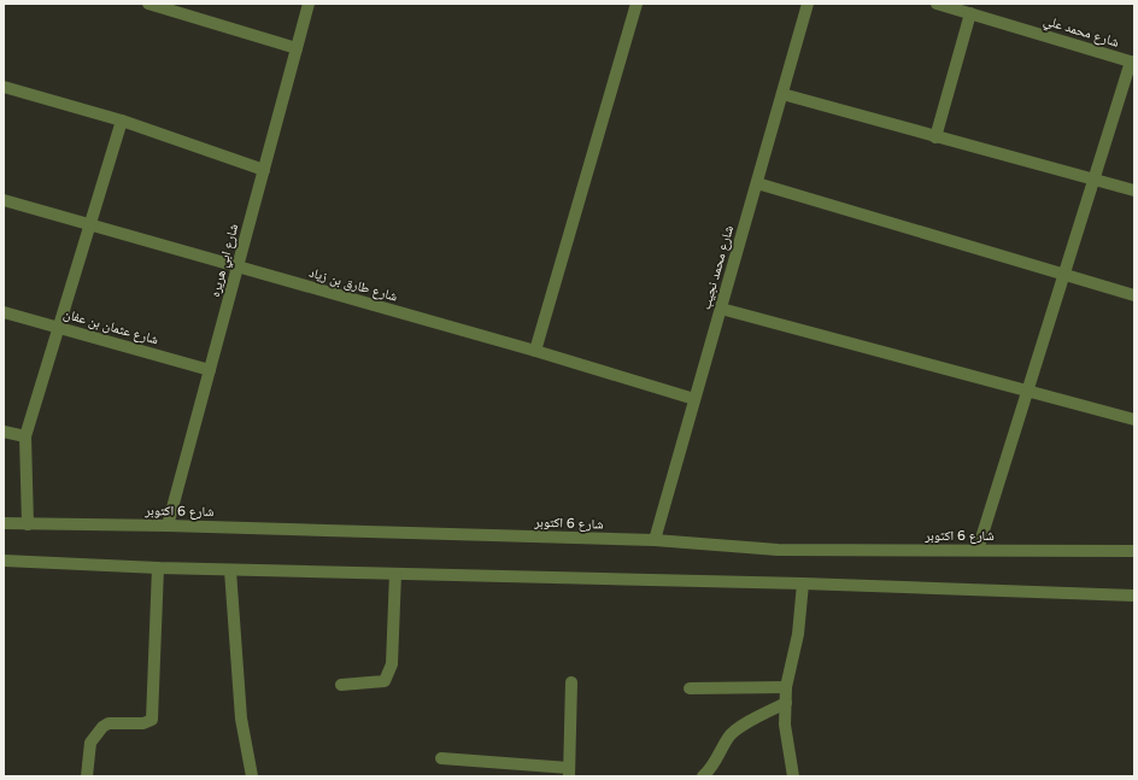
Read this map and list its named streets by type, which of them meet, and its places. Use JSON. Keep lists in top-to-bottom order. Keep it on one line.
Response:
{"streets":{"street":["شارع محمد علي","شارع ابي هريره","شارع محمد نجيب","شارع طارق بن زياد","شارع عثمان بن عفان","شارع 6 اكتوبر"]},"crossings":[["شارع ابي هريره","شارع طارق بن زياد"],["شارع ابي هريره","شارع عثمان بن عفان"],["شارع ابي هريره","شارع 6 اكتوبر"],["شارع محمد نجيب","شارع طارق بن زياد"],["شارع محمد نجيب","شارع 6 اكتوبر"]]}
